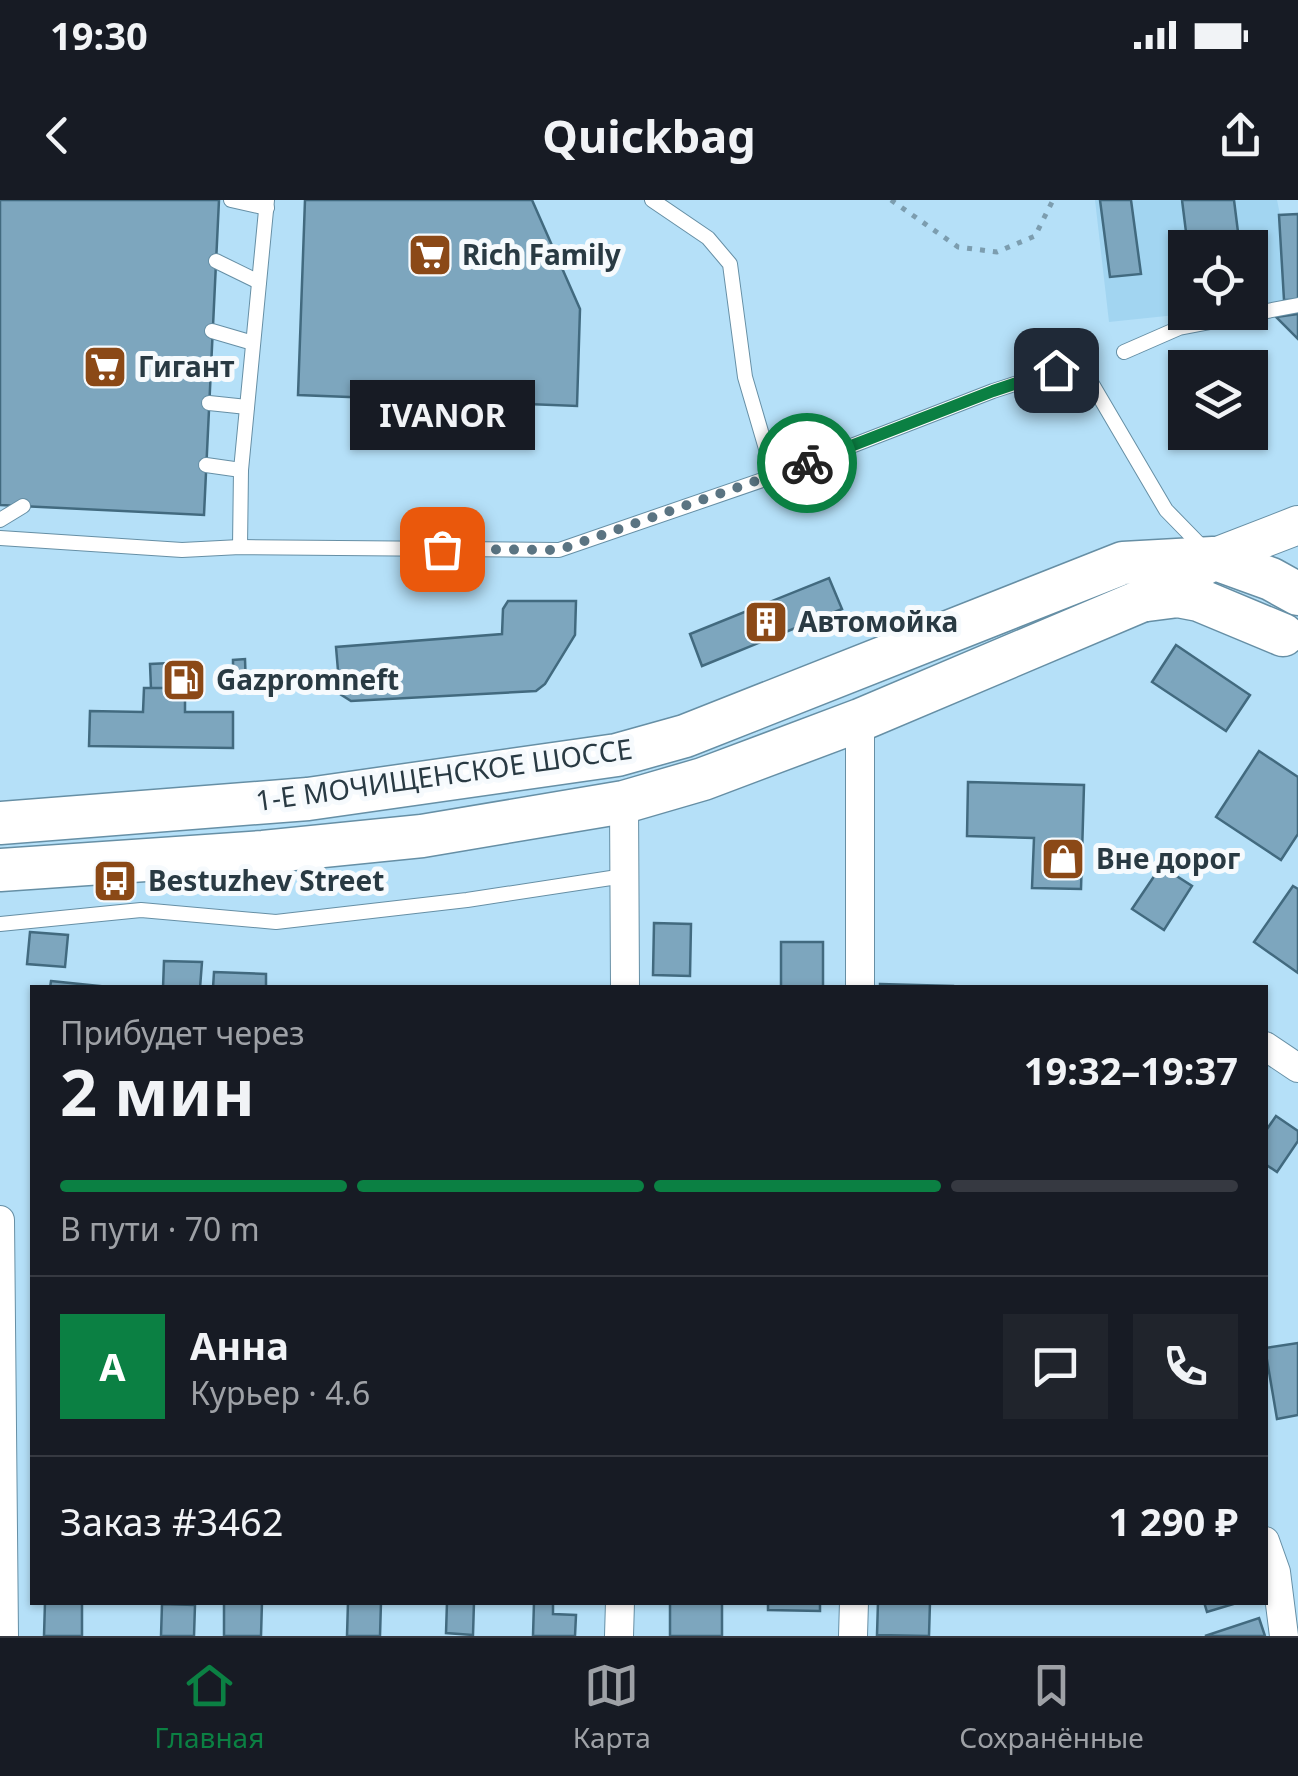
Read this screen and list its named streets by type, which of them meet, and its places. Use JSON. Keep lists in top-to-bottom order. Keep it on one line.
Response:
{"streets":{"main road":["1-Е МОЧИЩЕНСКОЕ ШОССЕ"]},"places":{"supermarket":["Rich Family","Гигант"],"other":["IVANOR"],"building":["Автомойка"],"fuel station":["Gazpromneft"],"shop":["Вне дорог"],"bus stop":["Bestuzhev Street"]},"page":{"status":"19:30","header":"Quickbag","bubble":"IVANOR","heading":["2 мин","Прибудет через","19:32–19:37"],"panel":["Анна","Курьер · 4.6","Заказ #3462","1 290 ₽"],"bar":"В пути · 70 m","round":"А","tabs":["Главная","Карта","Сохранённые"]}}
